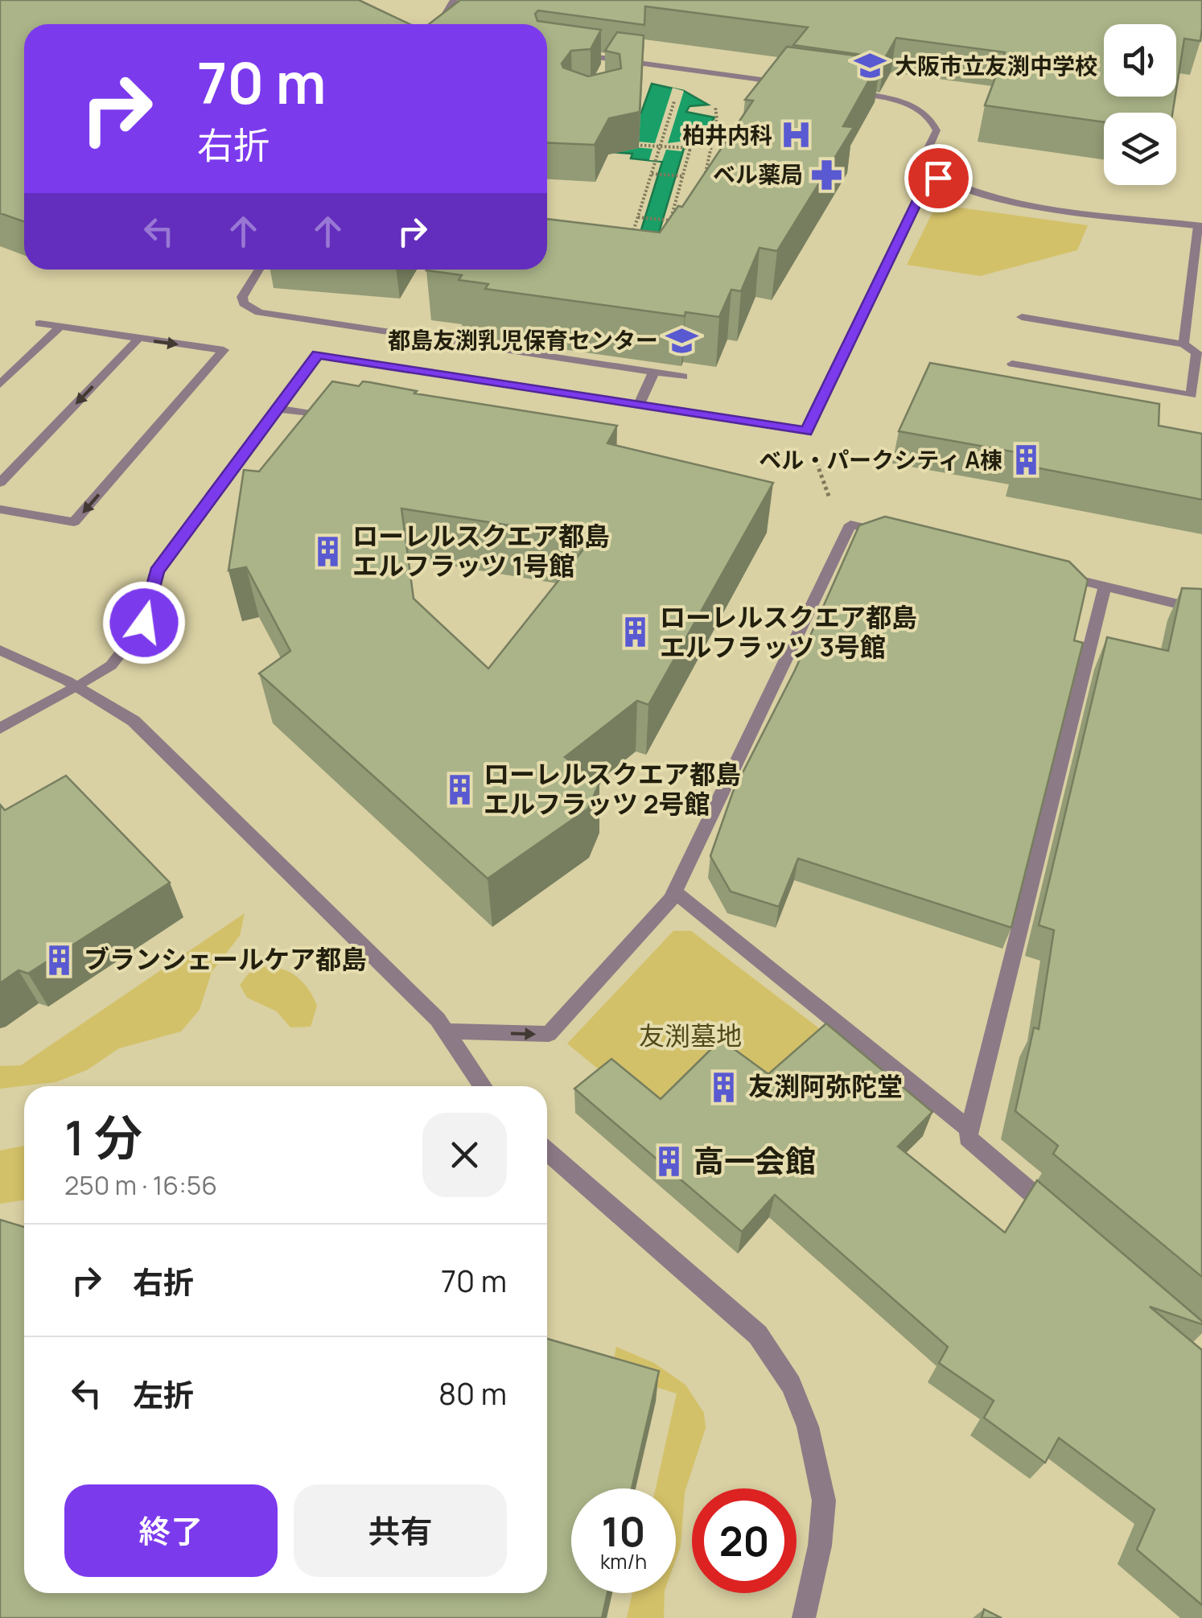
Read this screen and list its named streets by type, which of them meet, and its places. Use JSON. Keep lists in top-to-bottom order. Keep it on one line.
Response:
{"parks":["友渕墓地"],"places":{"school or university":["大阪市立友渕中学校","都島友渕乳児保育センター"],"hospital":["柏井内科"],"pharmacy":["ベル薬局"],"building":["ベル・パークシティ A棟","ローレルスクエア都島 エルフラッツ 1号館","ローレルスクエア都島 エルフラッツ 3号館","ローレルスクエア都島 エルフラッツ 2号館","ブランシェールケア都島","友渕阿弥陀堂","高一会館"]},"page":{"turn":["70 m","右折"],"heading":["1 分","250 m · 16:56"],"list":[{"name":"右折","value":"70 m"},{"name":"左折","value":"80 m"}],"buttons":["終了","共有"],"speed":"10 km/h","limit":"20"}}
